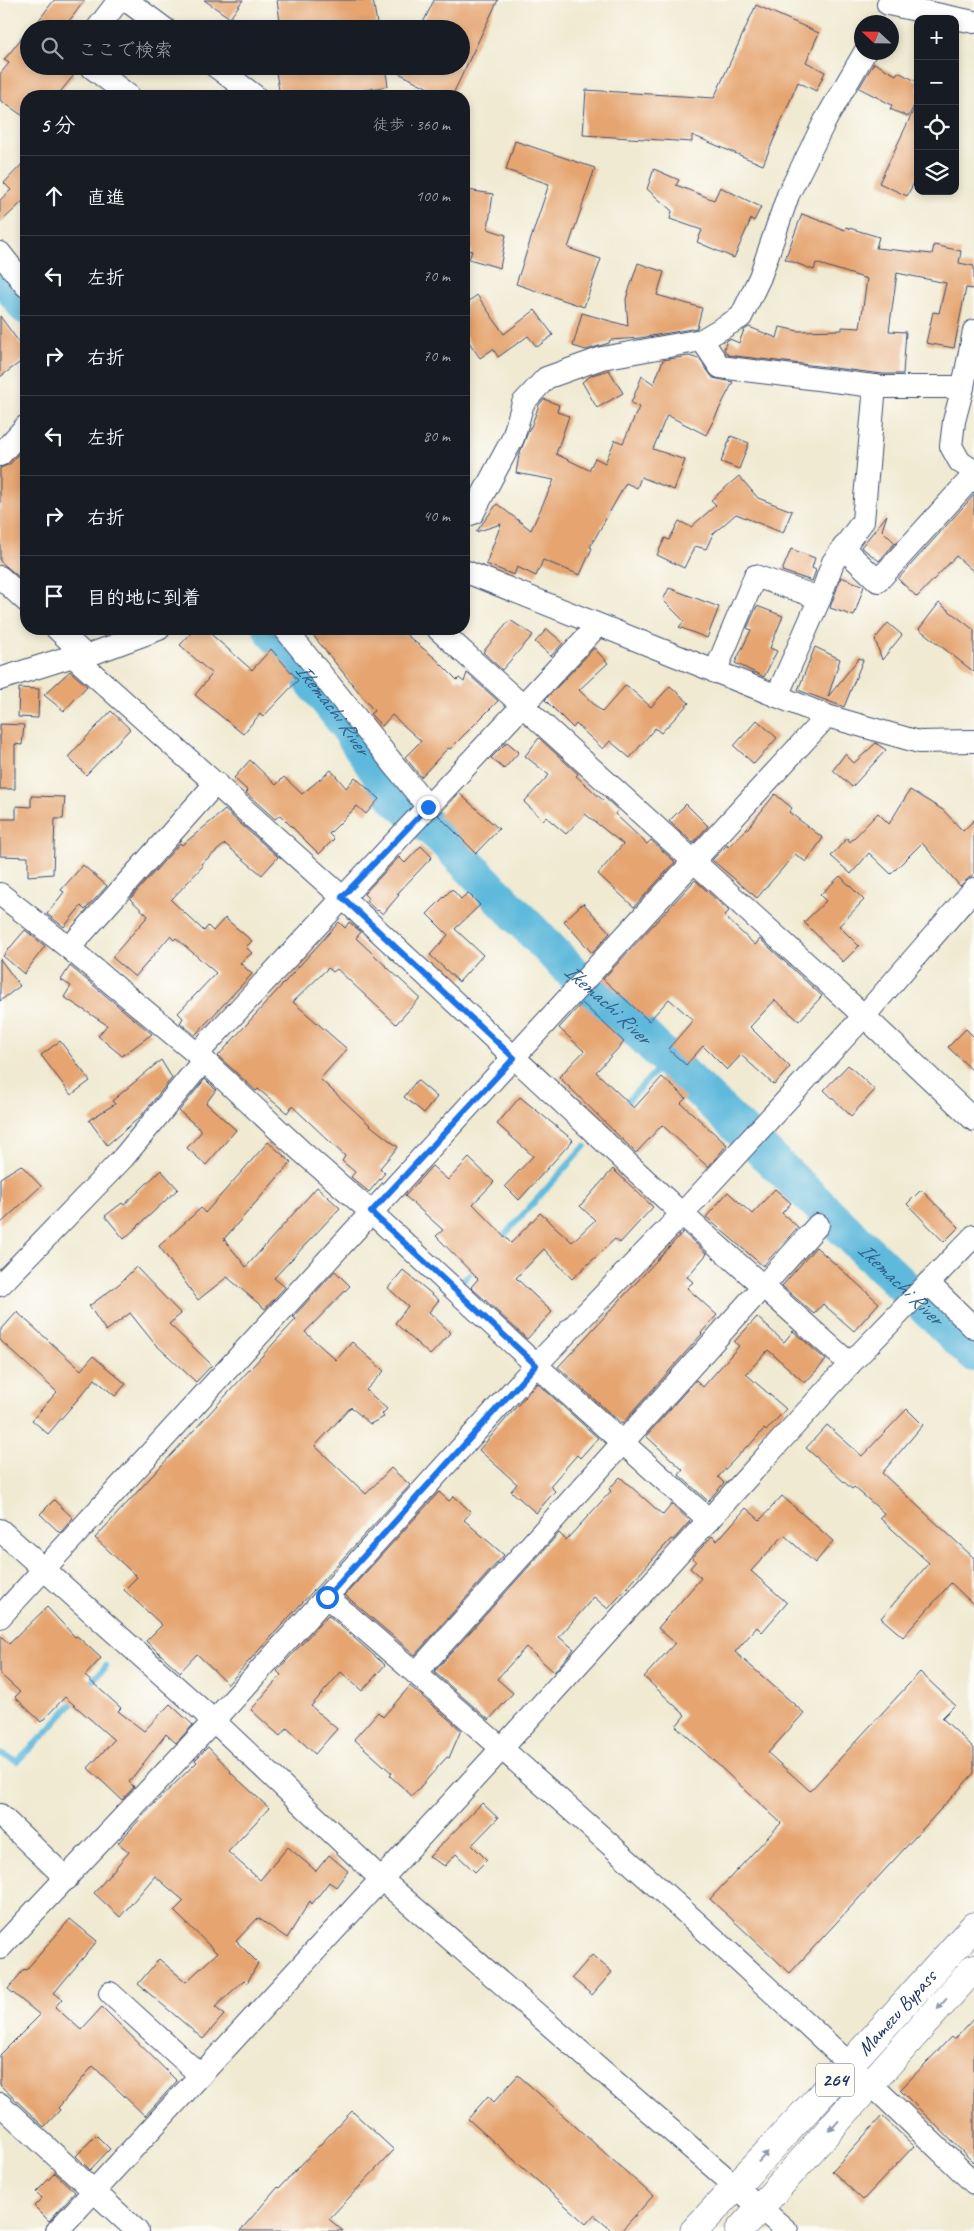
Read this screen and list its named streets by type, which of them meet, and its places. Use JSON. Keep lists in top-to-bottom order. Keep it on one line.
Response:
{"streets":{"highway":["Mamezu Bypass","264"]},"water":["Ikemachi River"],"north":"left","page":{"map_buttons":["+","−"],"search":"ここで検索","heading":["5 分","徒歩 · 360 m"],"list":[["直進","100 m"],["左折","70 m"],["右折","70 m"],["左折","80 m"],["右折","40 m"],"目的地に到着"]}}
